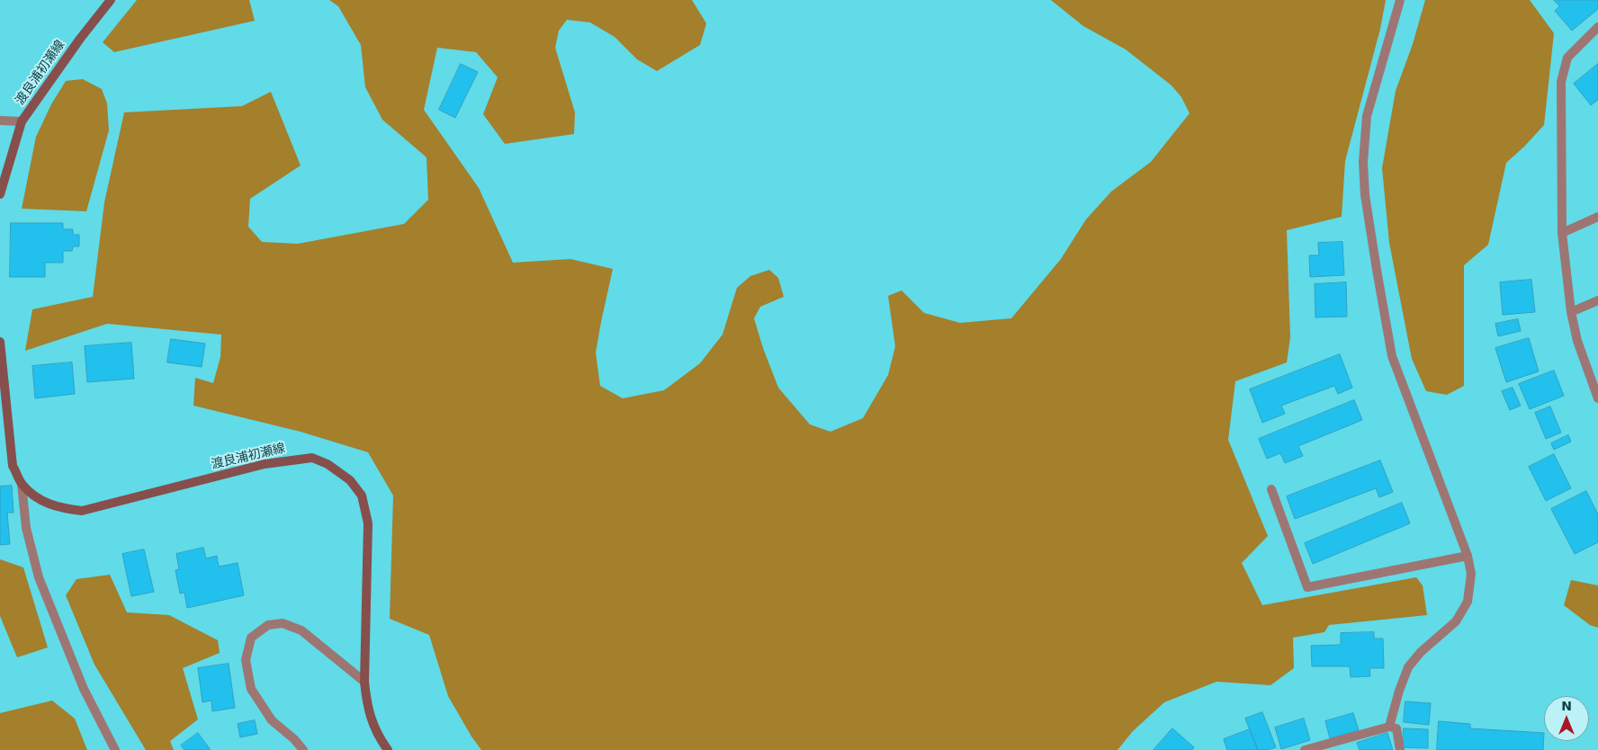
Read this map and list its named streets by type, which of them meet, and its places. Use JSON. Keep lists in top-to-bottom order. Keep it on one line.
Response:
{"streets":{"main road":["渡良浦初瀬線"]},"north":"top"}
